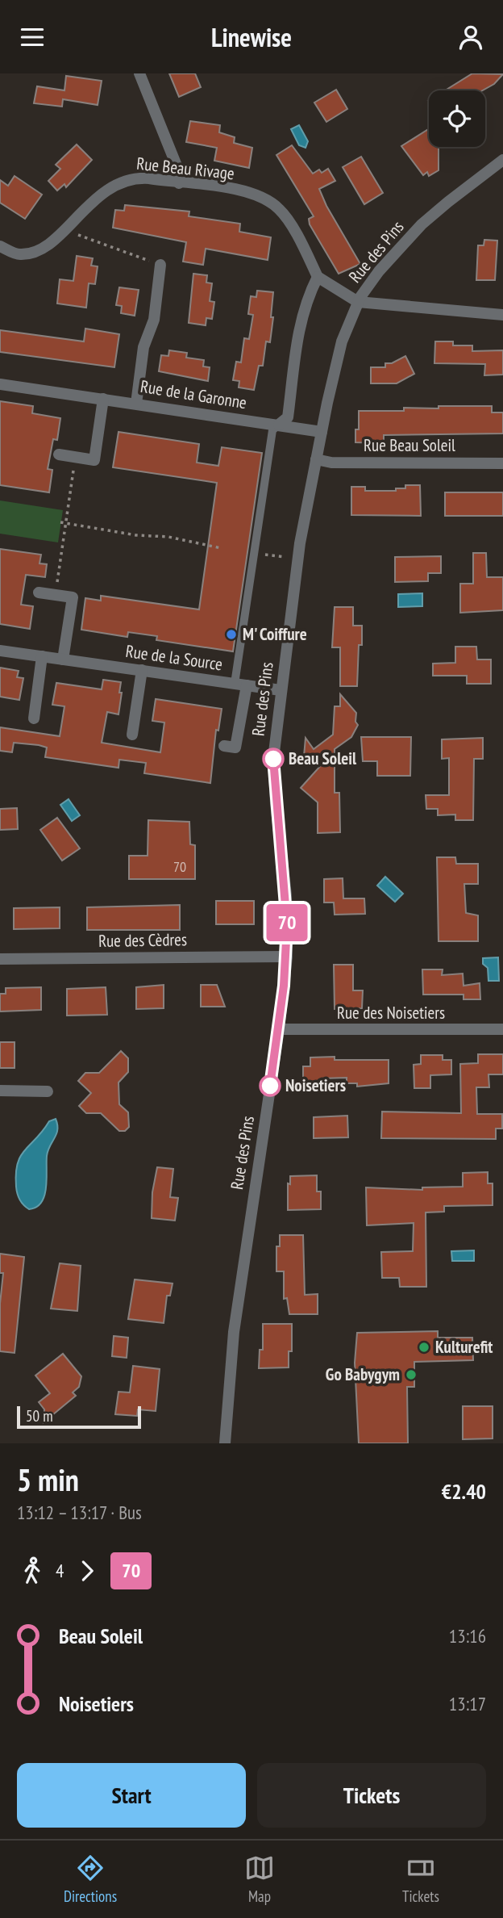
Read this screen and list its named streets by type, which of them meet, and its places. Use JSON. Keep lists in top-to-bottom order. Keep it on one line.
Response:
{"streets":{"street":["Rue Beau Rivage","Rue des Pins","Rue de la Garonne","Rue Beau Soleil","Rue de la Source","Rue des Cèdres","Rue des Noisetiers"]},"crossings":[["Rue des Pins","Rue de la Garonne"],["Rue des Pins","Rue Beau Soleil"],["Rue des Pins","Rue de la Source"],["Rue des Pins","Rue des Cèdres"],["Rue des Pins","Rue des Noisetiers"]],"places":["M' Coiffure","Beau Soleil","Noisetiers","Kulturefit","Go Babygym"],"lines":["bus line 70"],"house_numbers":["70"],"scale_bar":"50 m","page":{"header":"Linewise","on_map":"70","scale":"50 m","heading":["5 min","13:12 – 13:17 · Bus","€2.40"],"legs":["4","70"],"list":[{"name":"Beau Soleil","value":"13:16"},{"name":"Noisetiers","value":"13:17"}],"buttons":["Start","Tickets"],"tabs":["Directions","Map","Tickets"]}}
